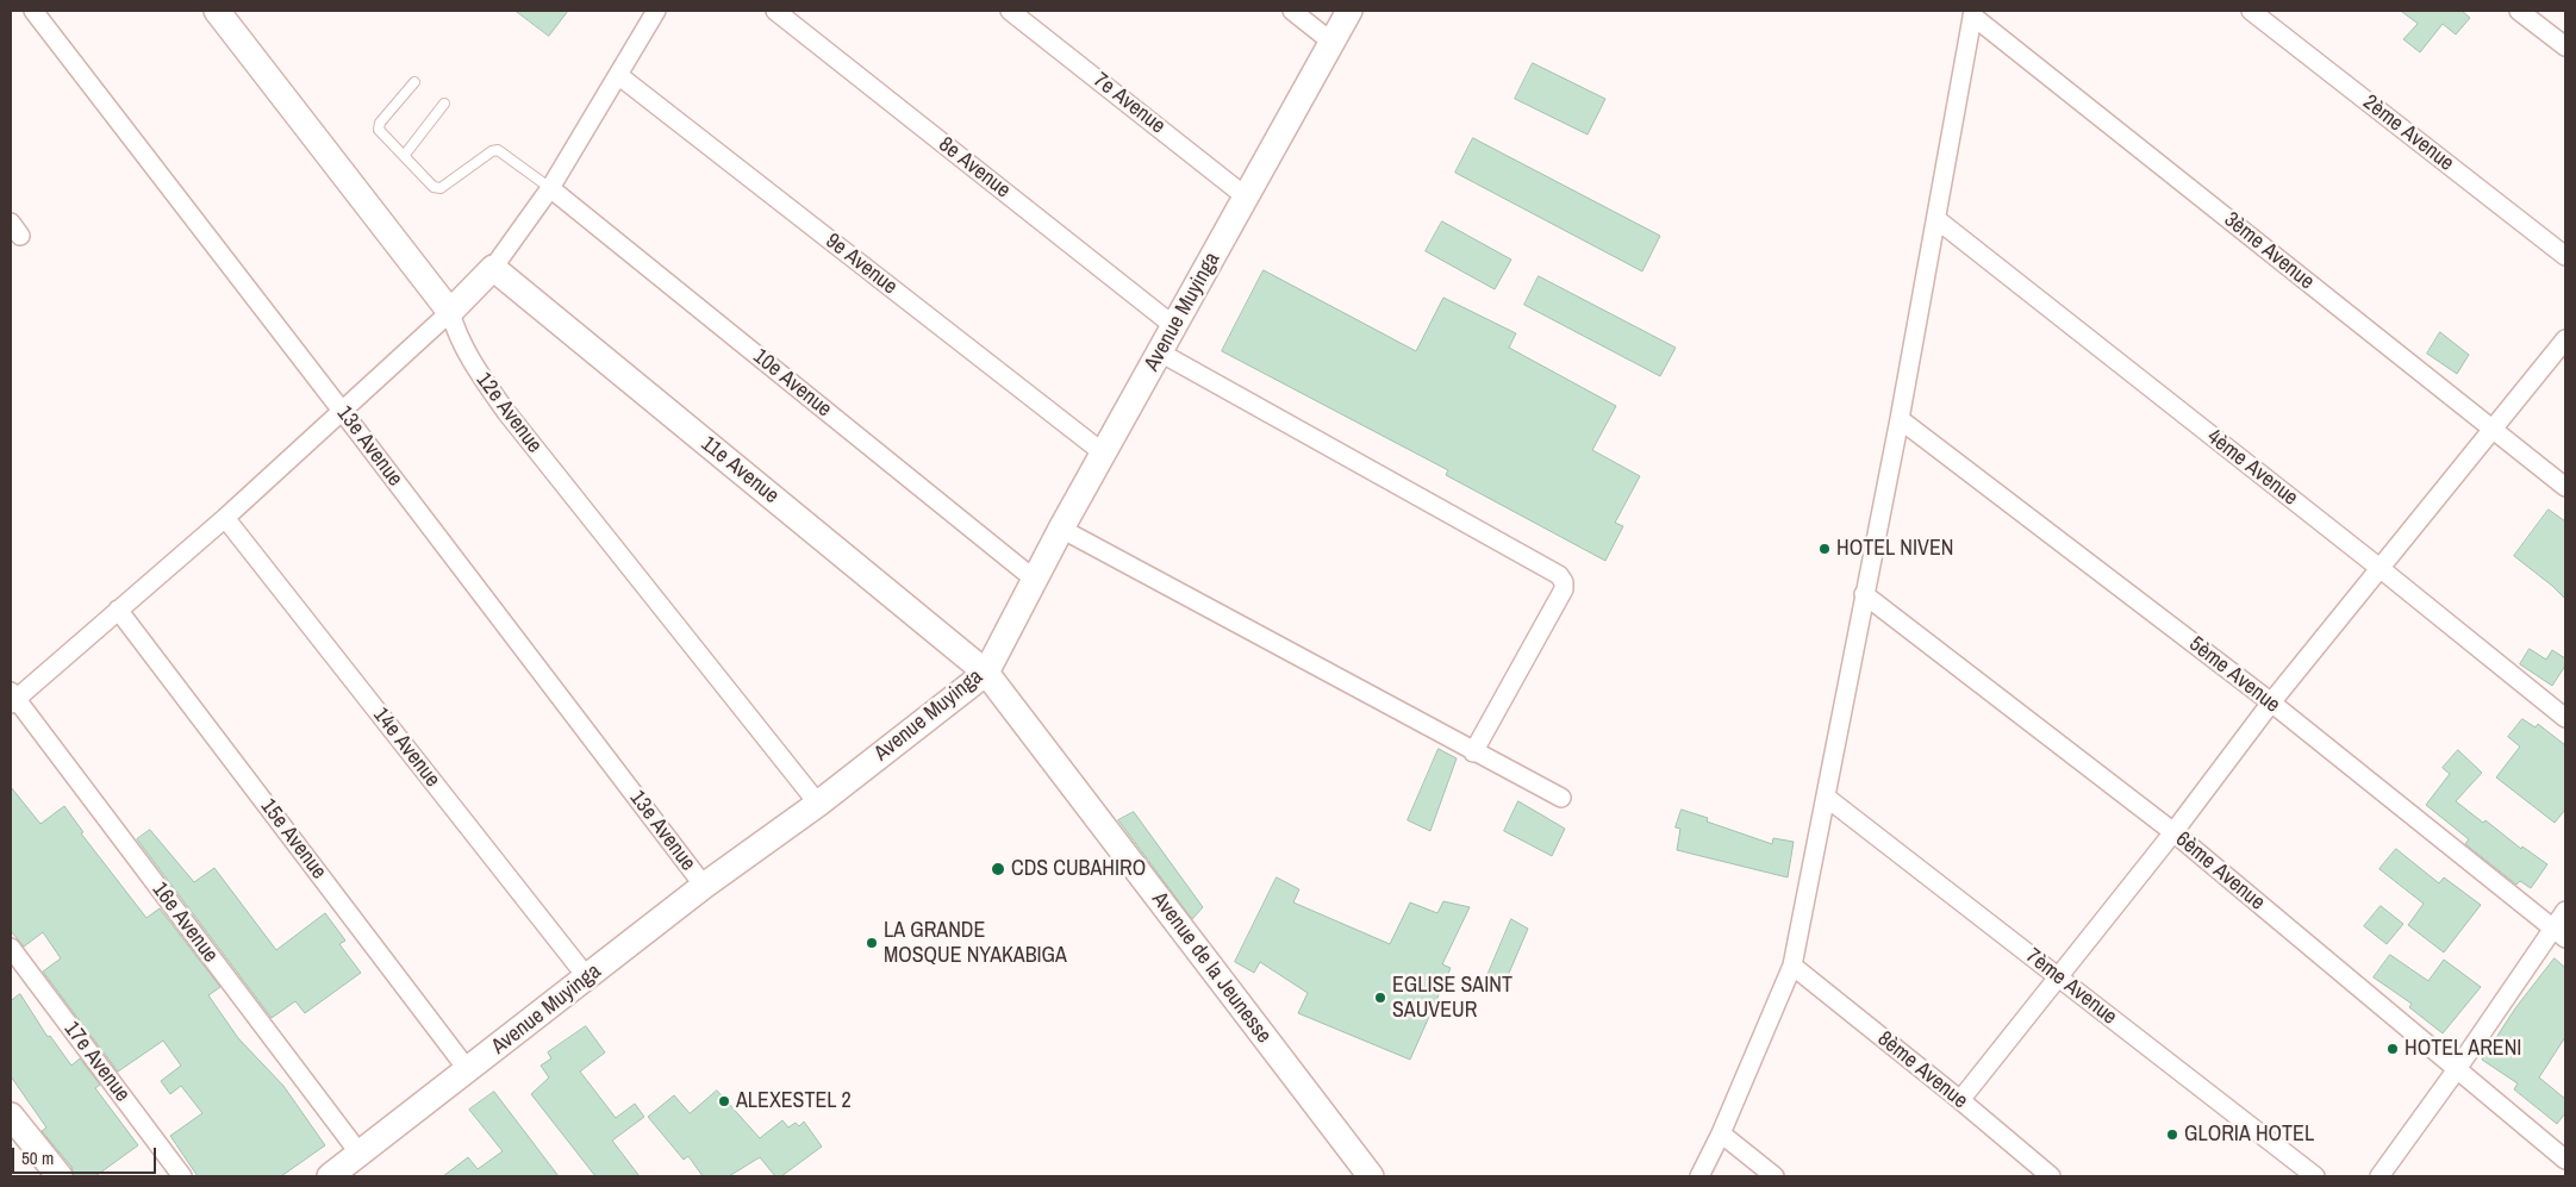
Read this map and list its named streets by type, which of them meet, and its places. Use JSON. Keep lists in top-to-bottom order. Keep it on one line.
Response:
{"streets":{"street":["7e Avenue","2ème Avenue","8e Avenue","3ème Avenue","9e Avenue","Avenue Muyinga","10e Avenue","12e Avenue","13e Avenue","4ème Avenue","11e Avenue","5ème Avenue","14e Avenue","15e Avenue","6ème Avenue","16e Avenue","Avenue de la Jeunesse","7ème Avenue","17e Avenue","8ème Avenue"]},"crossings":[["7e Avenue","Avenue Muyinga"],["8e Avenue","Avenue Muyinga"],["9e Avenue","Avenue Muyinga"],["Avenue Muyinga","10e Avenue"],["Avenue Muyinga","12e Avenue"],["Avenue Muyinga","13e Avenue"],["Avenue Muyinga","11e Avenue"],["Avenue Muyinga","14e Avenue"],["Avenue Muyinga","15e Avenue"],["Avenue Muyinga","16e Avenue"],["Avenue Muyinga","Avenue de la Jeunesse"],["11e Avenue","Avenue de la Jeunesse"]],"places":["HOTEL NIVEN","CDS CUBAHIRO","LA GRANDE MOSQUE NYAKABIGA","EGLISE SAINT SAUVEUR","HOTEL ARENI","ALEXESTEL 2","GLORIA HOTEL"],"scale_bar":"50 m"}
